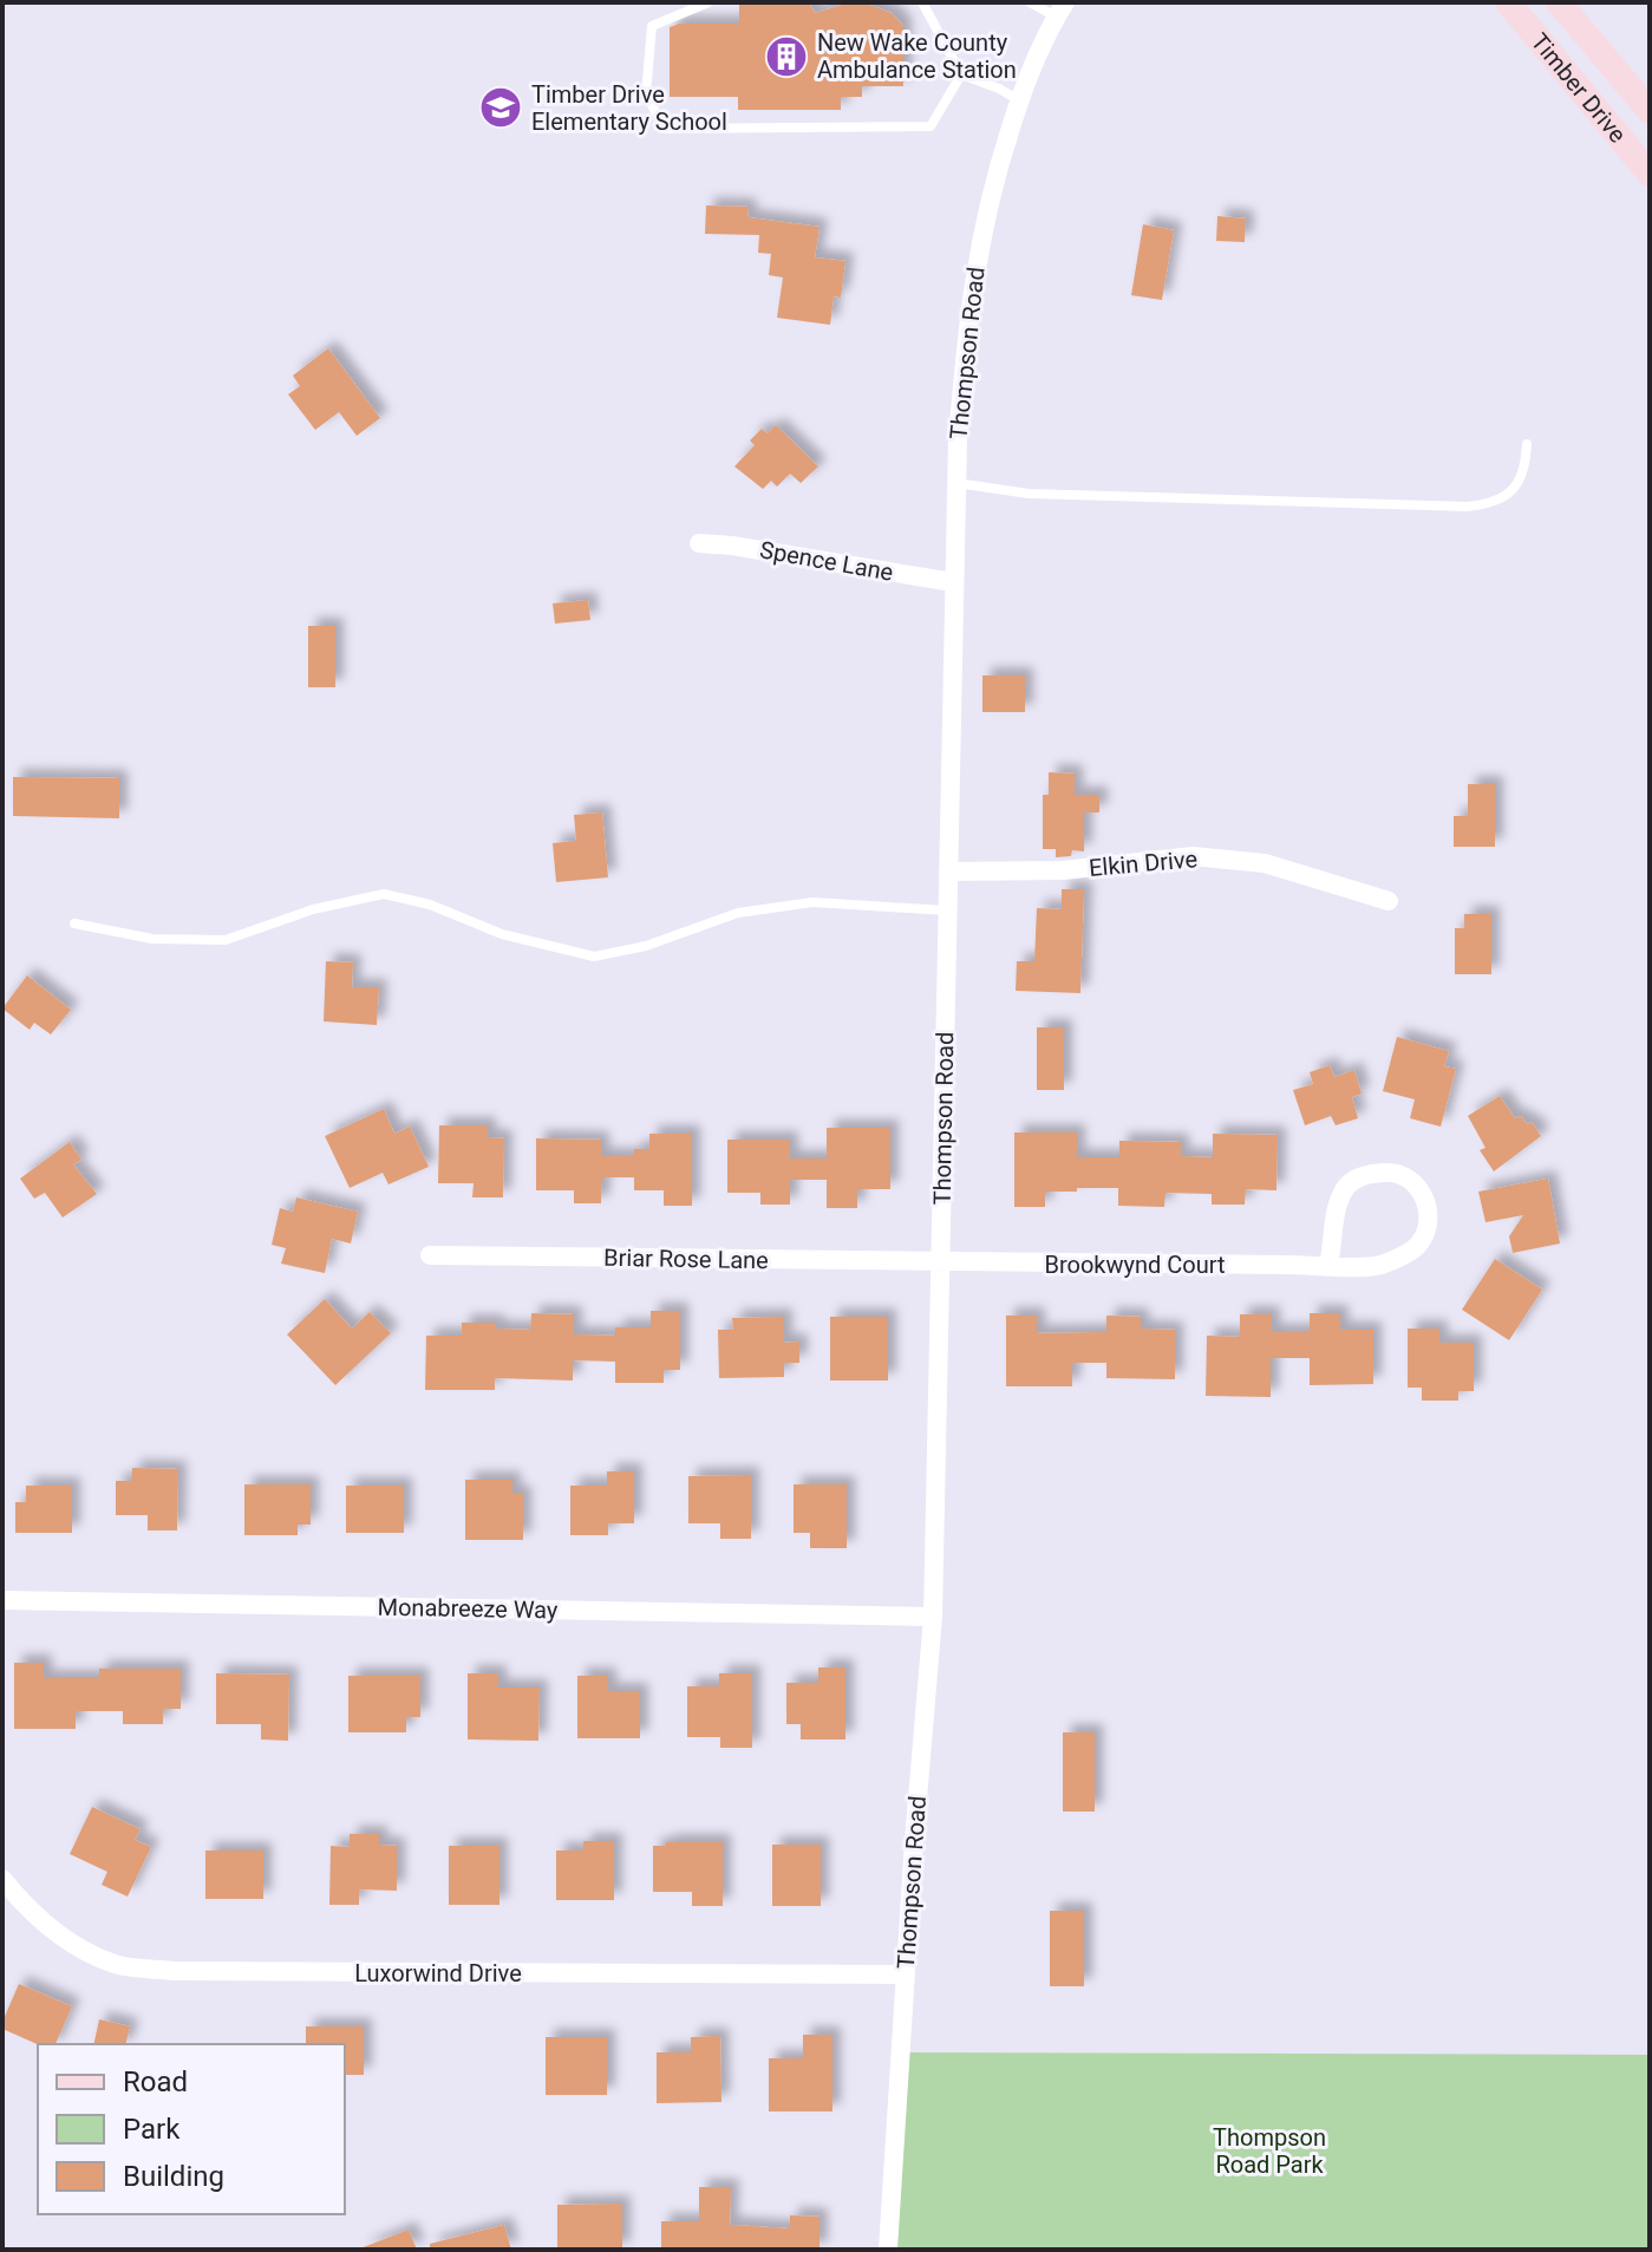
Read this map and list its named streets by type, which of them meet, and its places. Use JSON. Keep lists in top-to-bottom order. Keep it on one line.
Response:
{"streets":{"main road":["Timber Drive"],"street":["Thompson Road","Spence Lane","Elkin Drive","Briar Rose Lane","Brookwynd Court","Monabreeze Way","Luxorwind Drive"]},"crossings":[["Thompson Road","Spence Lane"],["Thompson Road","Elkin Drive"],["Thompson Road","Briar Rose Lane"],["Thompson Road","Brookwynd Court"],["Thompson Road","Monabreeze Way"],["Thompson Road","Luxorwind Drive"],["Briar Rose Lane","Brookwynd Court"]],"parks":["Thompson Road Park"],"places":{"building":["New Wake County Ambulance Station"],"school or university":["Timber Drive Elementary School"]},"legend":["Road","Park","Building"]}
